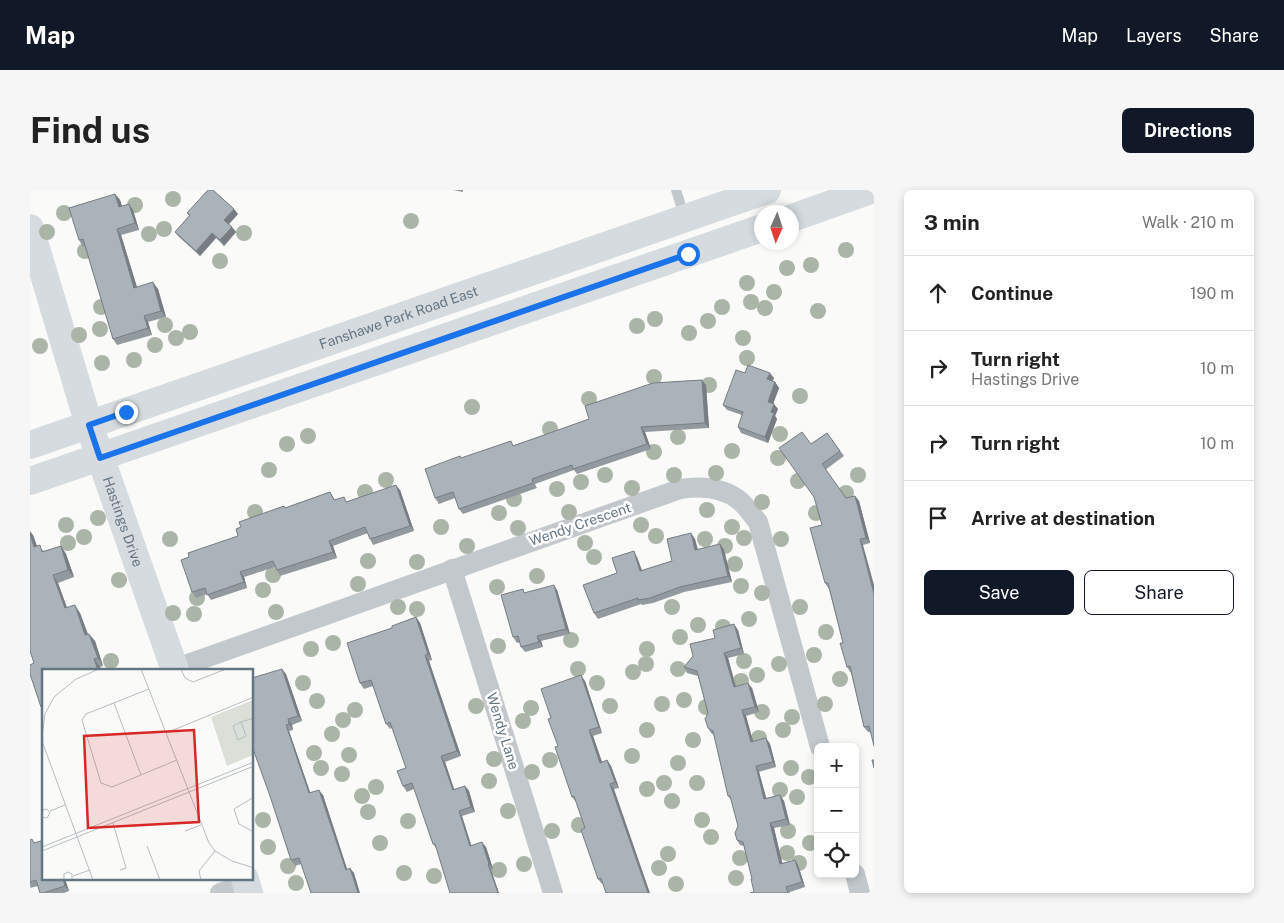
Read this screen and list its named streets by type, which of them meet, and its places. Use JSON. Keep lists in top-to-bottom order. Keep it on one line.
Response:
{"streets":{"main road":["Fanshawe Park Road East","Hastings Drive"],"street":["Wendy Crescent","Wendy Lane"]},"crossings":[["Fanshawe Park Road East","Hastings Drive"],["Wendy Crescent","Wendy Lane"]],"north":"bottom","page":{"header":"Map","nav":["Map","Layers","Share"],"buttons":["Directions",["Save","Share"]],"title":"Find us","heading":["3 min","Walk · 210 m"],"list":[["Continue","190 m"],["Turn right","Hastings Drive","10 m"],["Turn right","10 m"],"Arrive at destination"],"map_buttons":["+","−"]}}
